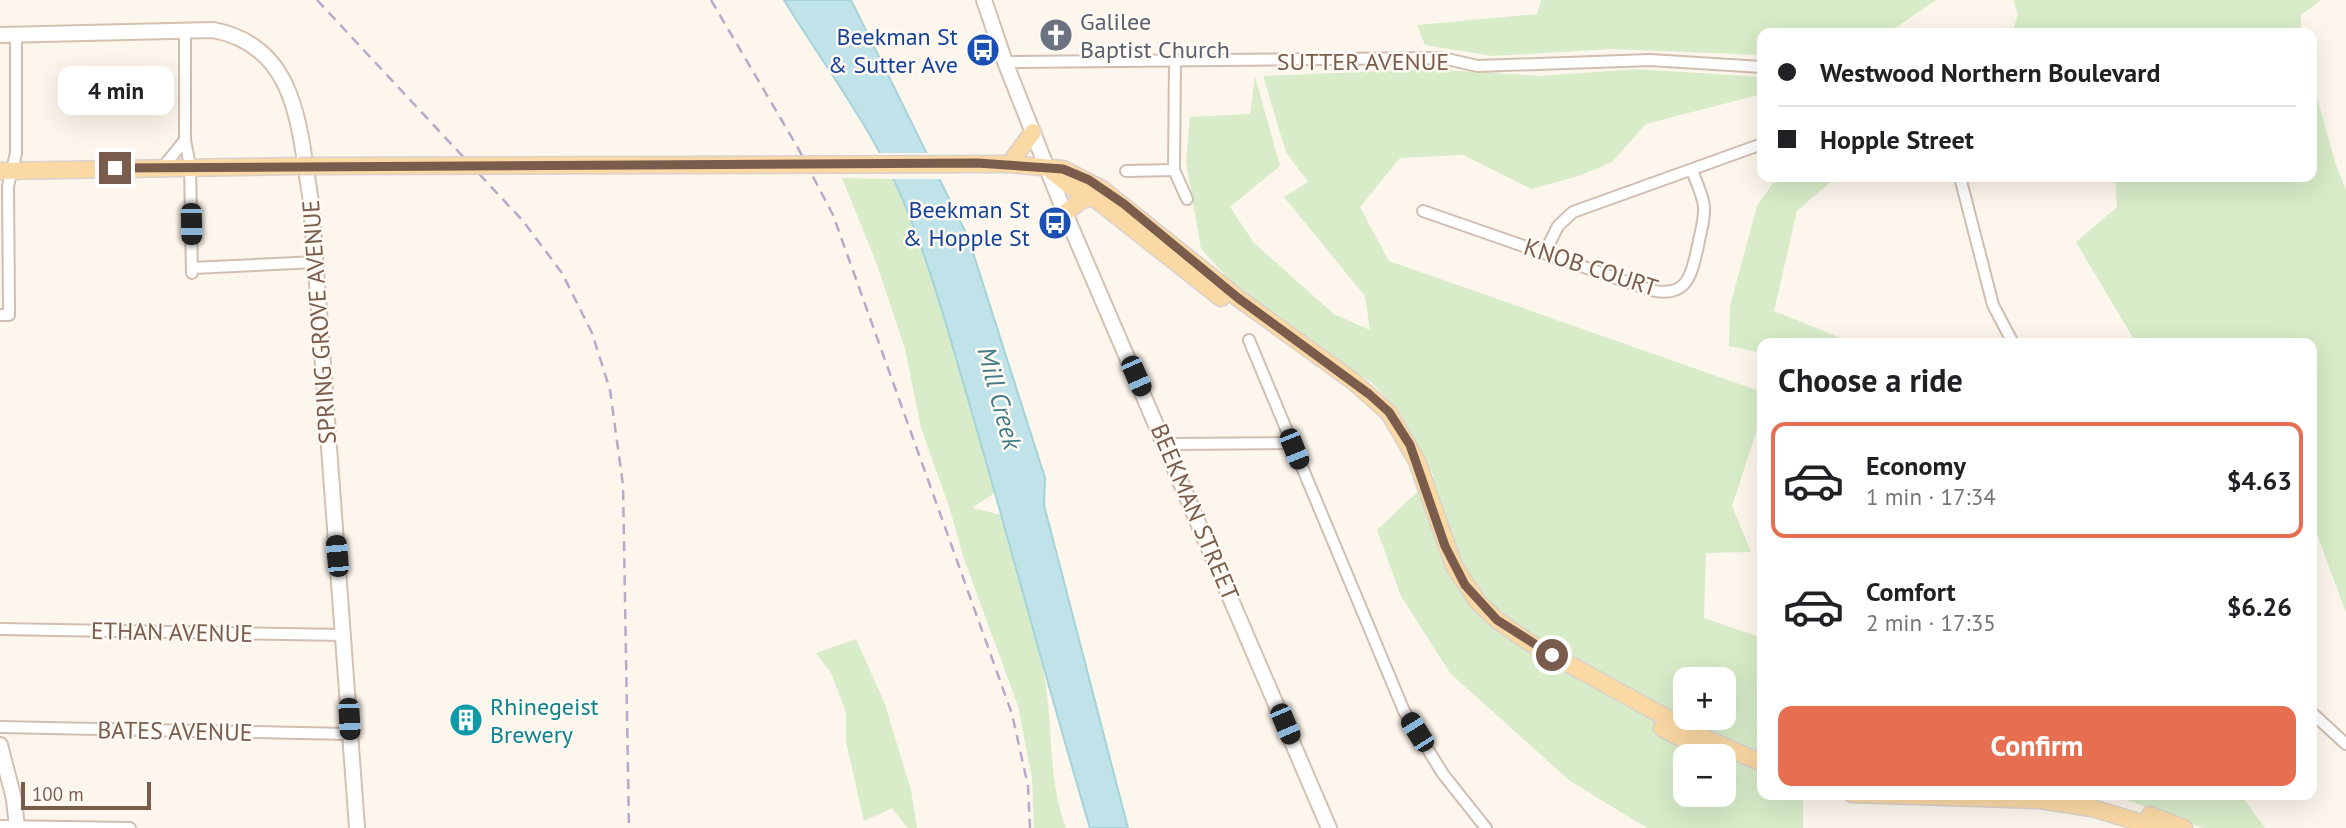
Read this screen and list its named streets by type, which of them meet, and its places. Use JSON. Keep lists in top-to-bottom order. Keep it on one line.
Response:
{"streets":{"main road":["SPRING GROVE AVENUE","BEEKMAN STREET"],"street":["SUTTER AVENUE","KNOB COURT","ETHAN AVENUE","BATES AVENUE"]},"crossings":[["SUTTER AVENUE","BEEKMAN STREET"],["SPRING GROVE AVENUE","ETHAN AVENUE"],["SPRING GROVE AVENUE","BATES AVENUE"]],"water":["Mill Creek"],"places":{"church":["Galilee Baptist Church"],"bus stop":["Beekman St & Sutter Ave","Beekman St & Hopple St"],"building":["Rhinegeist Brewery"]},"scale_bar":"100 m","page":{"banner":["Westwood Northern Boulevard","Hopple Street"],"bubble":"4 min","heading":"Choose a ride","list":[{"name":"Economy","note":"1 min · 17:34","value":"$4.63"},{"name":"Comfort","note":"2 min · 17:35","value":"$6.26"}],"map_buttons":["+","−"],"buttons":"Confirm","scale":"100 m"}}
